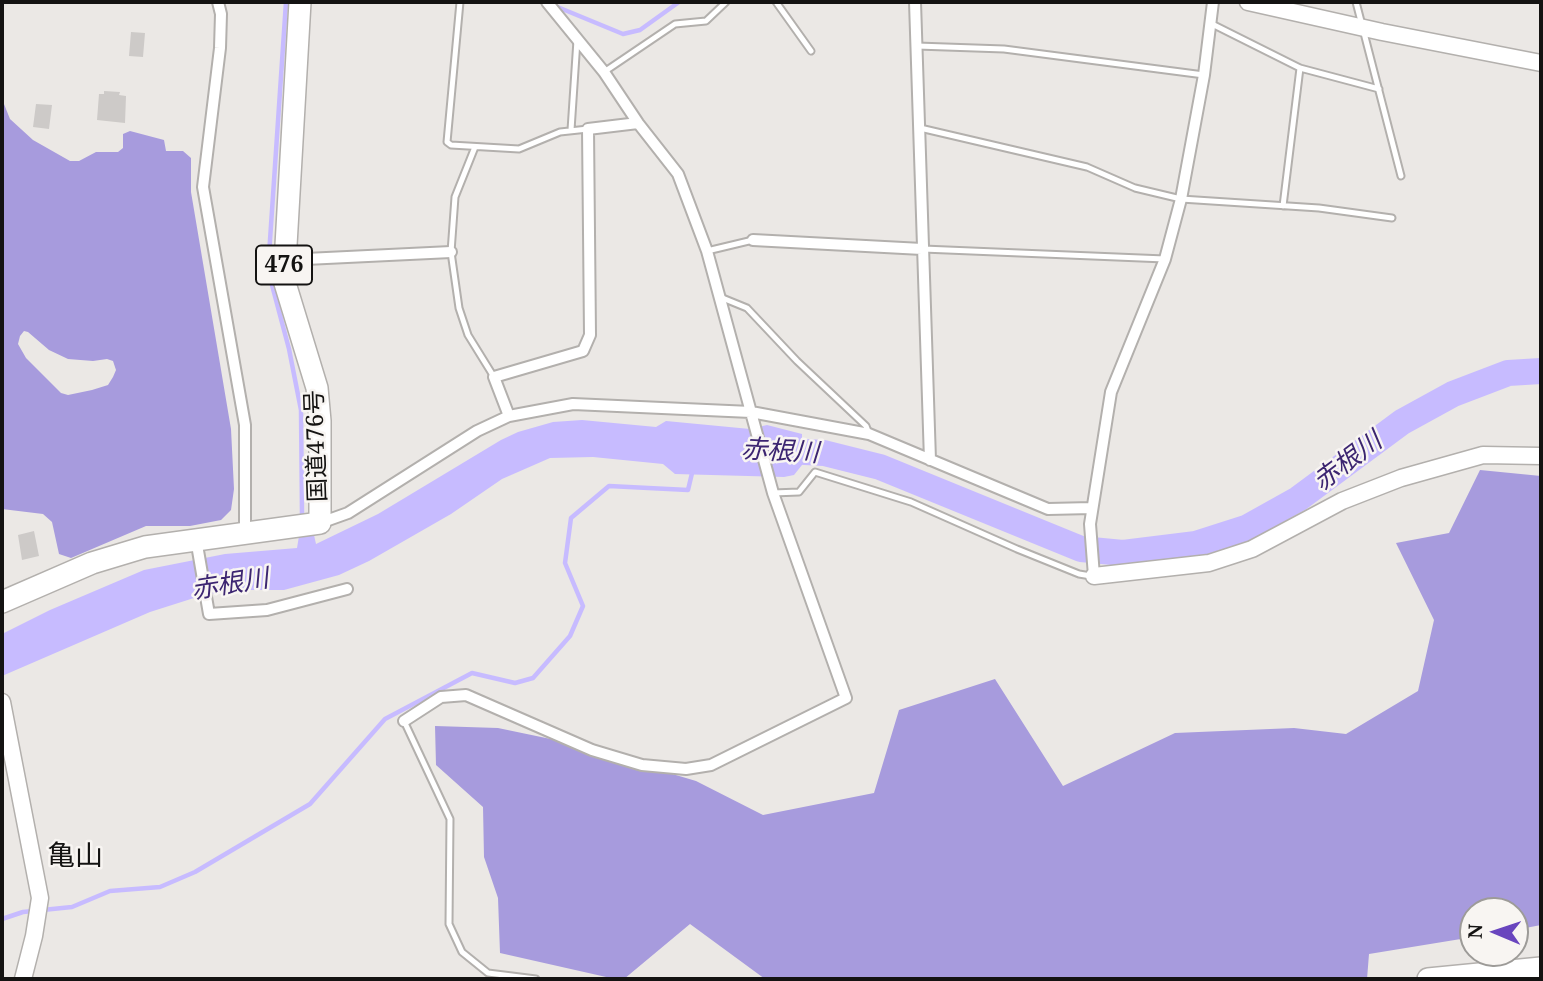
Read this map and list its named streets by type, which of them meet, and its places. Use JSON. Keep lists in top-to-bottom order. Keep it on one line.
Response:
{"streets":{"highway":["476","国道476号"]},"districts":["亀山"],"water":["赤根川"],"north":"left"}
